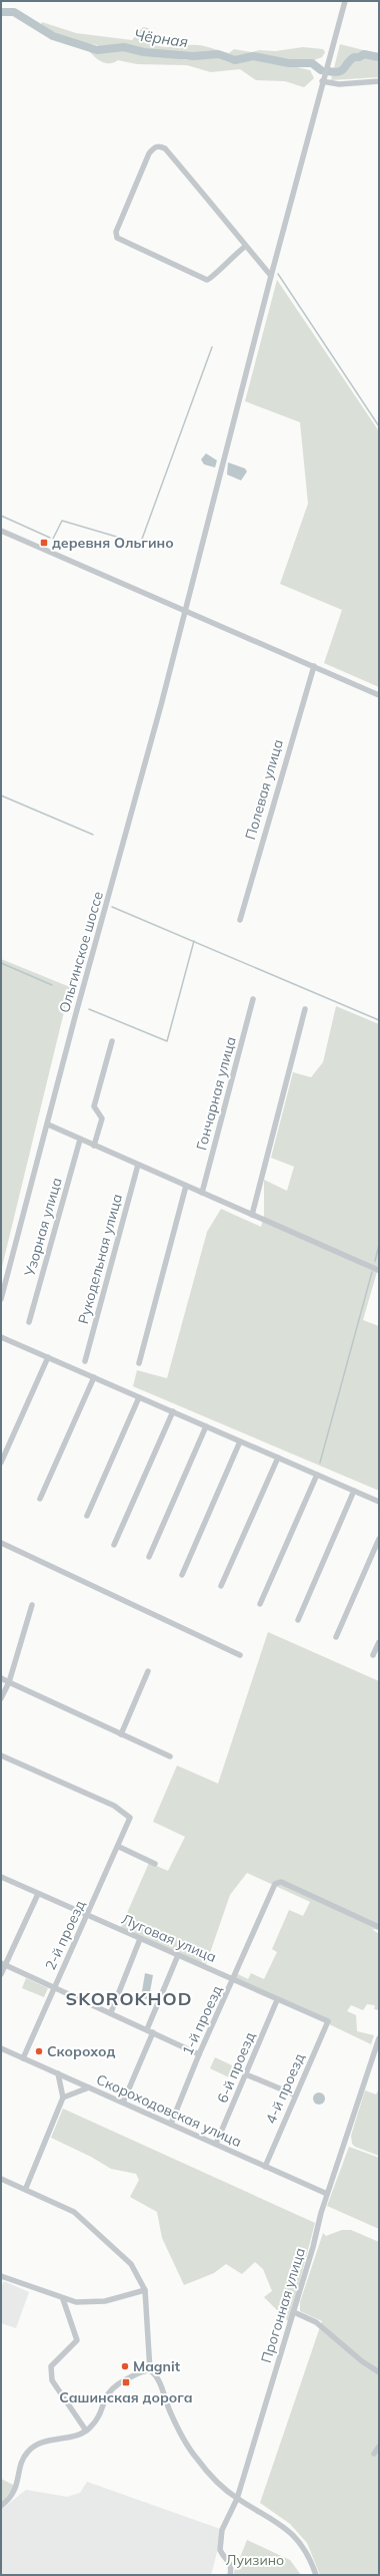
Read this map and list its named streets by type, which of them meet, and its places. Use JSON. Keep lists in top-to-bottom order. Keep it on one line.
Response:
{"streets":{"street":["Полевая улица","Ольгинское шоссе","Гончарная улица","Узорная улица","Рукодельная улица","2-й проезд","Луговая улица","1-й проезд","6-й проезд","4-й проезд","Скороходовская улица","Прогонная улица"]},"crossings":[["2-й проезд","Луговая улица"],["2-й проезд","Скороходовская улица"],["Луговая улица","1-й проезд"],["Луговая улица","6-й проезд"],["Луговая улица","4-й проезд"],["1-й проезд","Скороходовская улица"],["6-й проезд","Скороходовская улица"],["4-й проезд","Скороходовская улица"],["Скороходовская улица","Прогонная улица"]],"districts":["SKOROKHOD"],"water":["Чёрная"],"parks":["Луизино"],"places":{"transit":["деревня Ольгино","Сашинская дорога"],"other":["Скороход","Magnit"]}}
